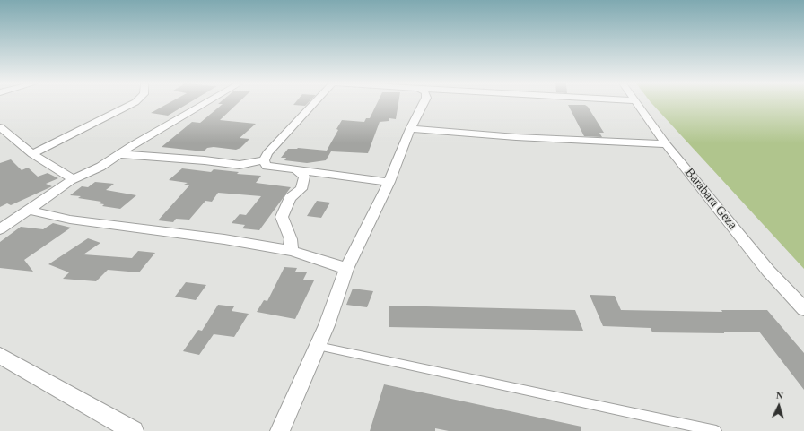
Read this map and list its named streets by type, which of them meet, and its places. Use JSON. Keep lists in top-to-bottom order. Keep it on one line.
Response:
{"streets":{"street":["Barabara Geza"]},"north":"top"}
